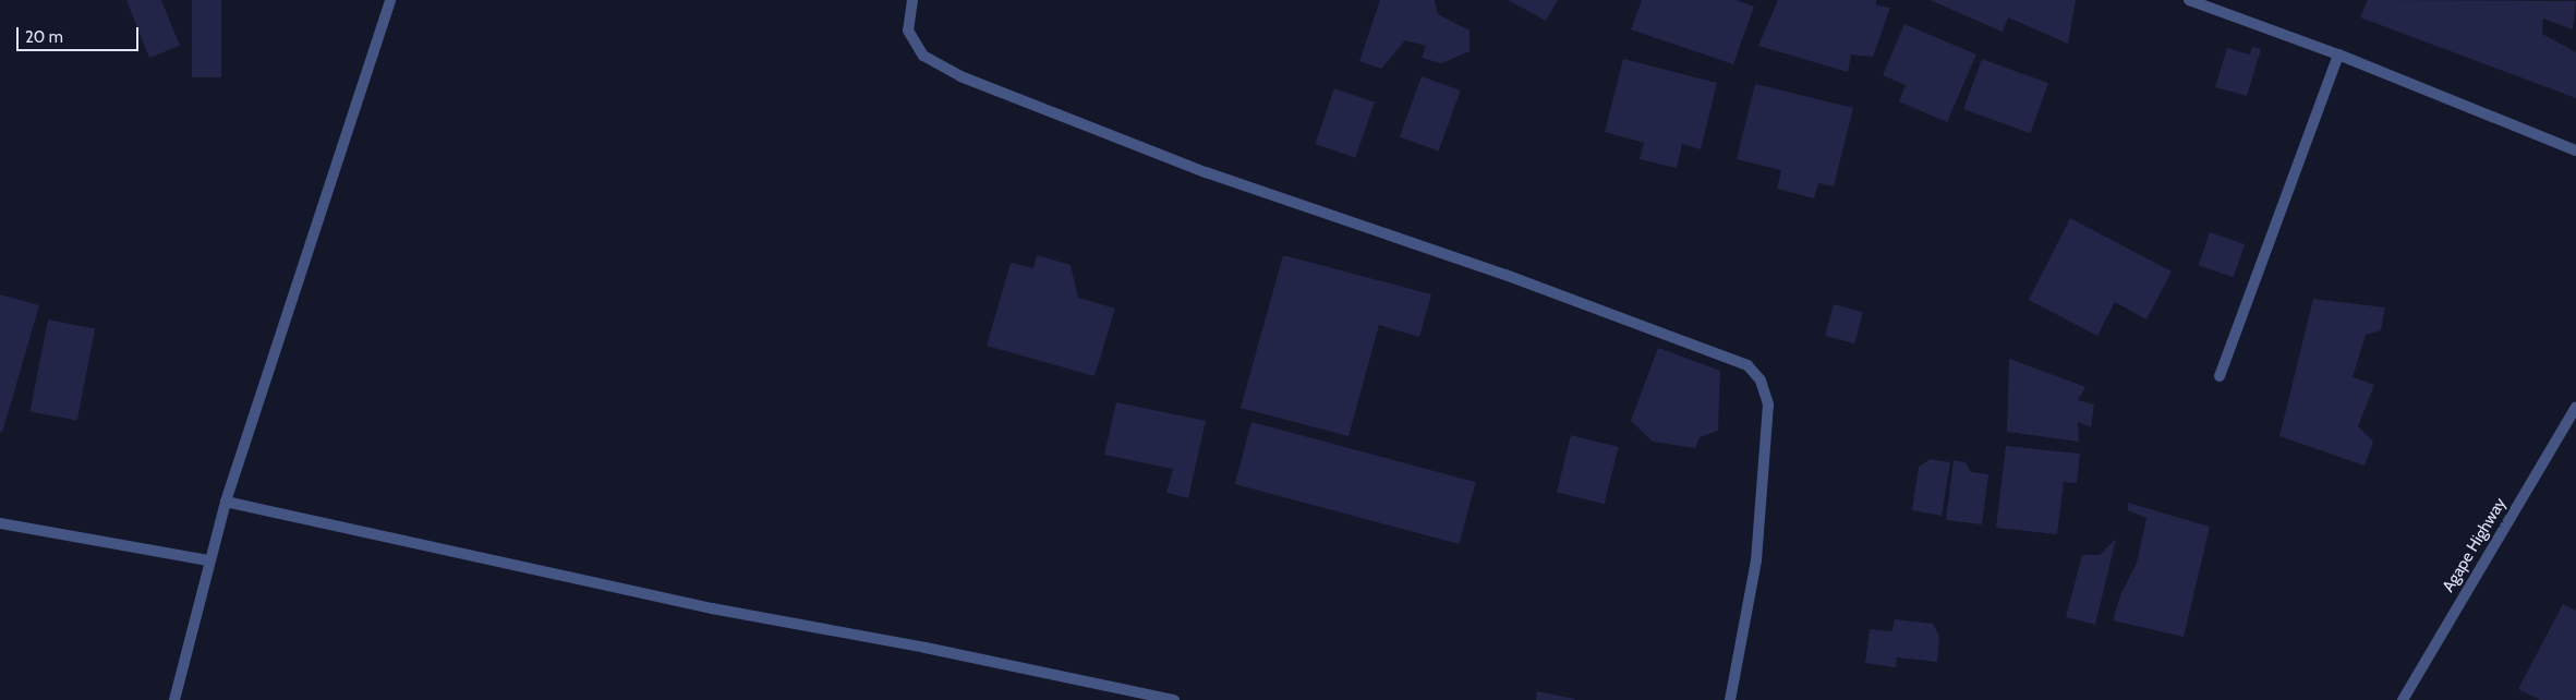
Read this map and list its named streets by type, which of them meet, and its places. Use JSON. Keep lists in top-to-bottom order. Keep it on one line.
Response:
{"streets":{"street":["Agape Highway"]},"scale_bar":"20 m"}
